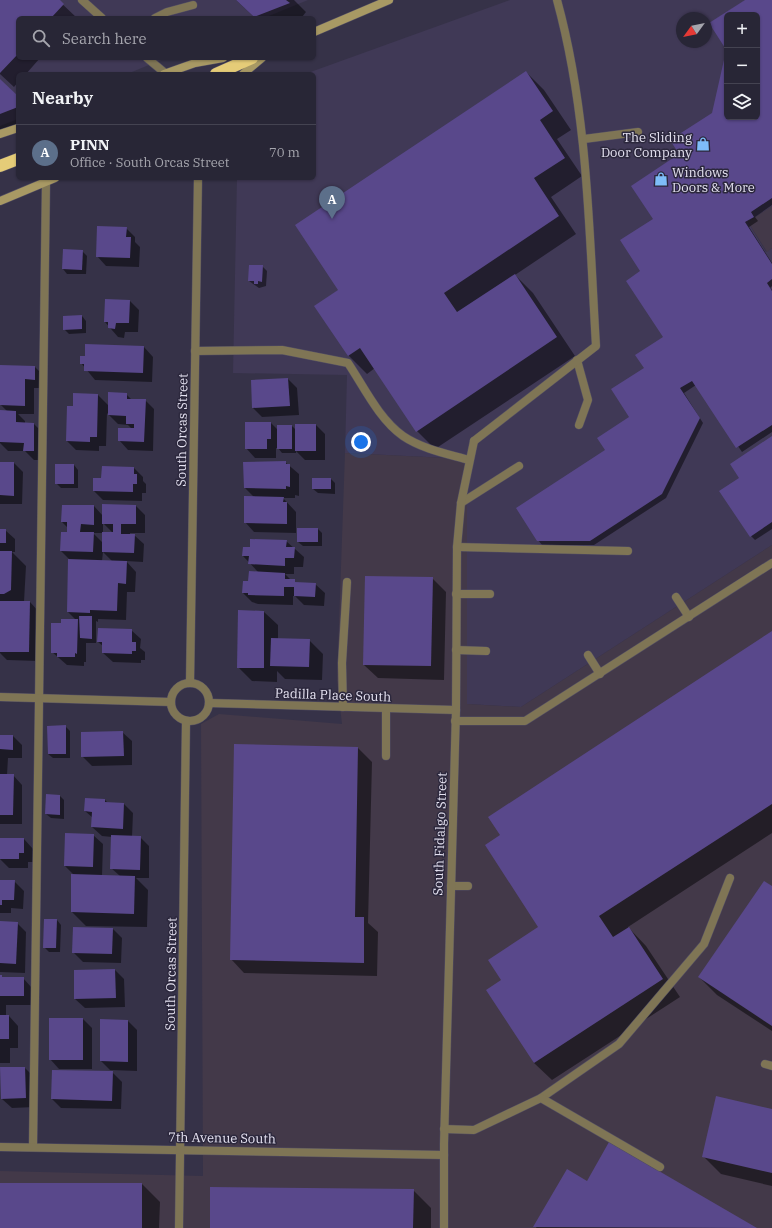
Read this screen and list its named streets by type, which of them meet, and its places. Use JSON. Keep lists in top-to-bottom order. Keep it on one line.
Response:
{"streets":{"street":["South Orcas Street","Padilla Place South","South Fidalgo Street","7th Avenue South"]},"crossings":[["South Orcas Street","Padilla Place South"],["South Orcas Street","7th Avenue South"],["Padilla Place South","South Fidalgo Street"],["South Fidalgo Street","7th Avenue South"]],"places":{"shop":["The Sliding Door Company","Windows Doors & More"]},"north":"bottom left","page":{"map_buttons":["+","−"],"search":"Search here","heading":"Nearby","list":[{"mark":"A","name":"PINN","note":"Office · South Orcas Street","value":"70 m"}],"pins":"A"}}
